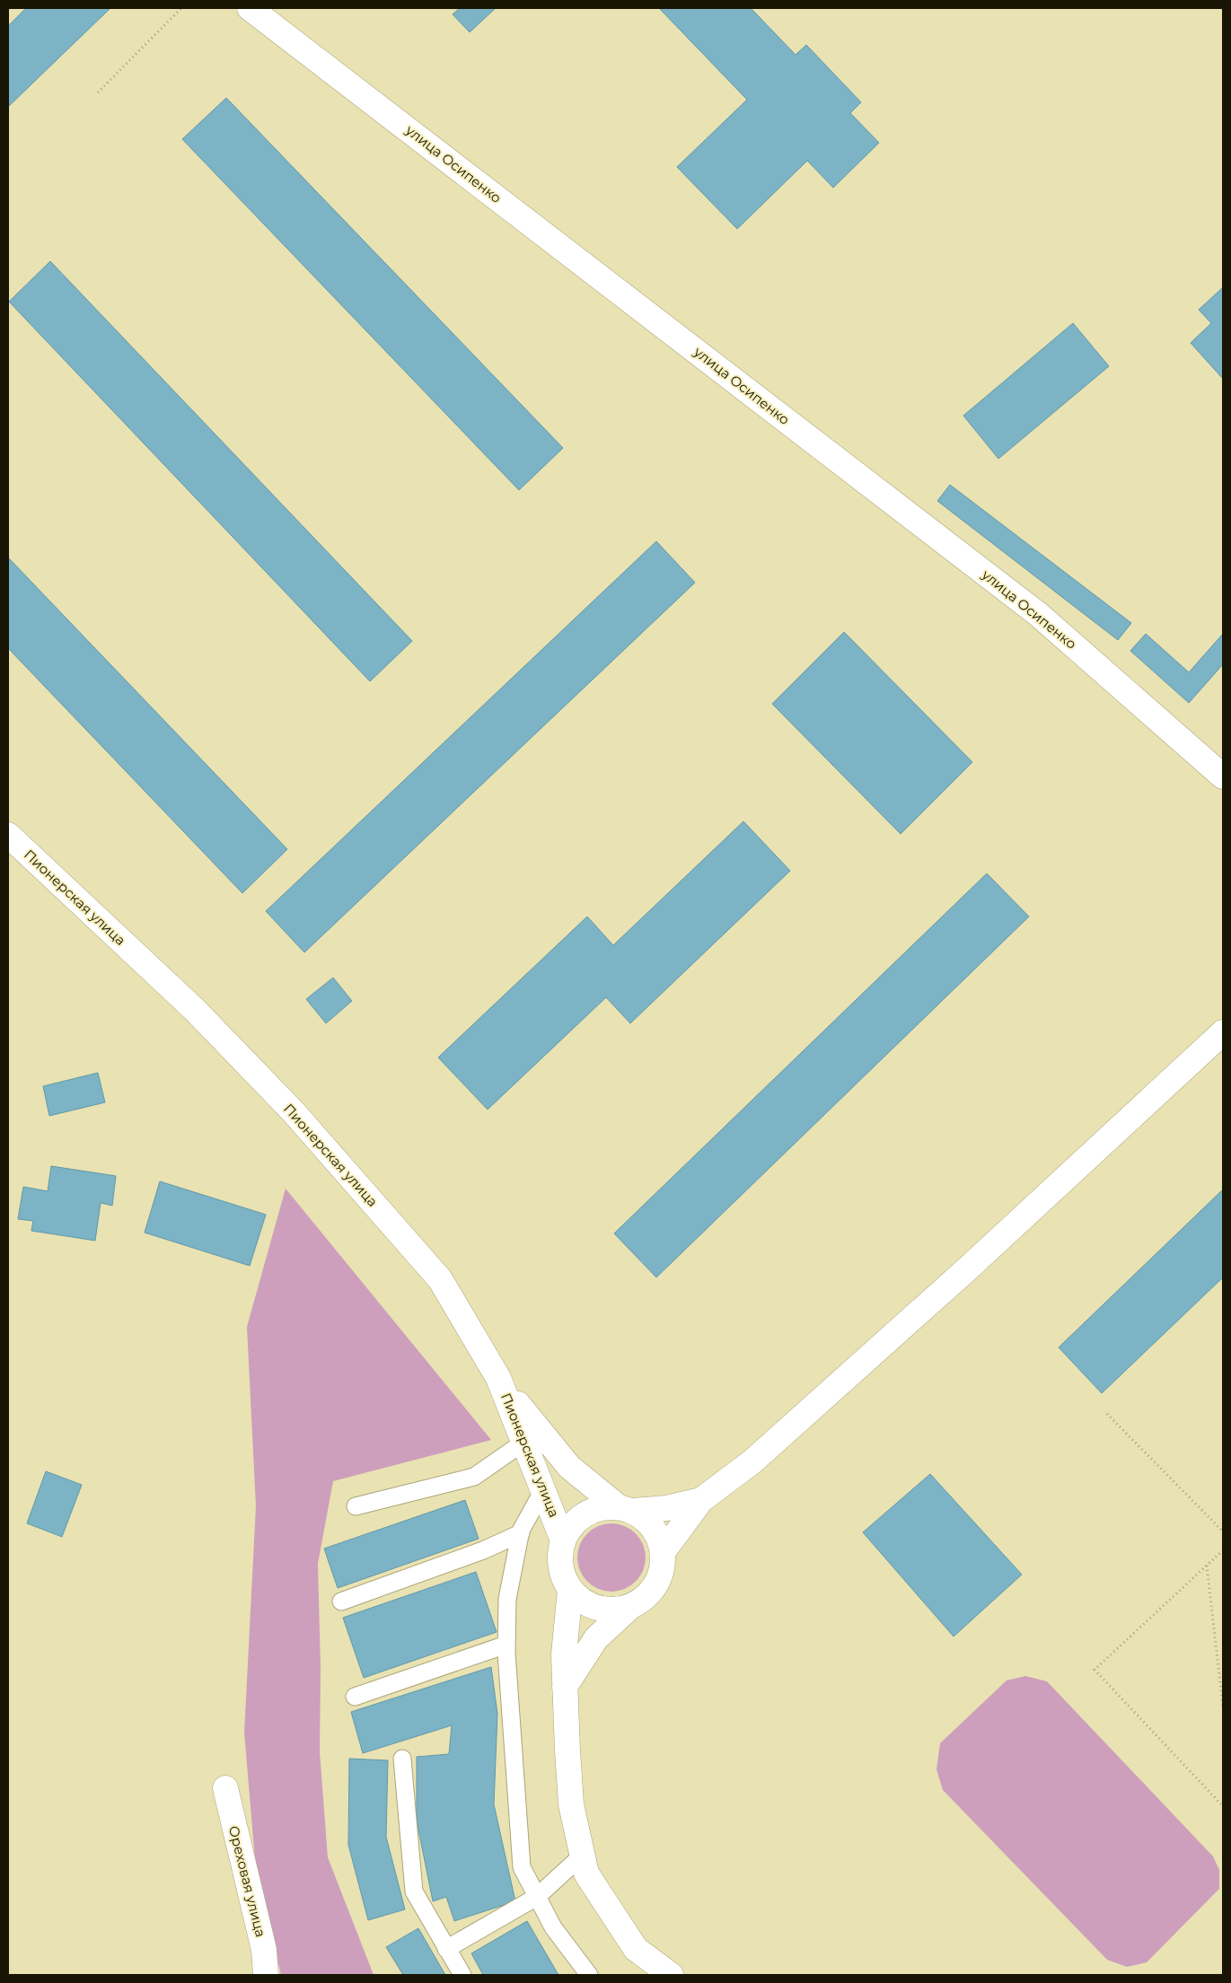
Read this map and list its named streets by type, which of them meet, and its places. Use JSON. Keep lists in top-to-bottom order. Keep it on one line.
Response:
{"streets":{"street":["улица Осипенко","Пионерская улица","Ореховая улица"]}}
